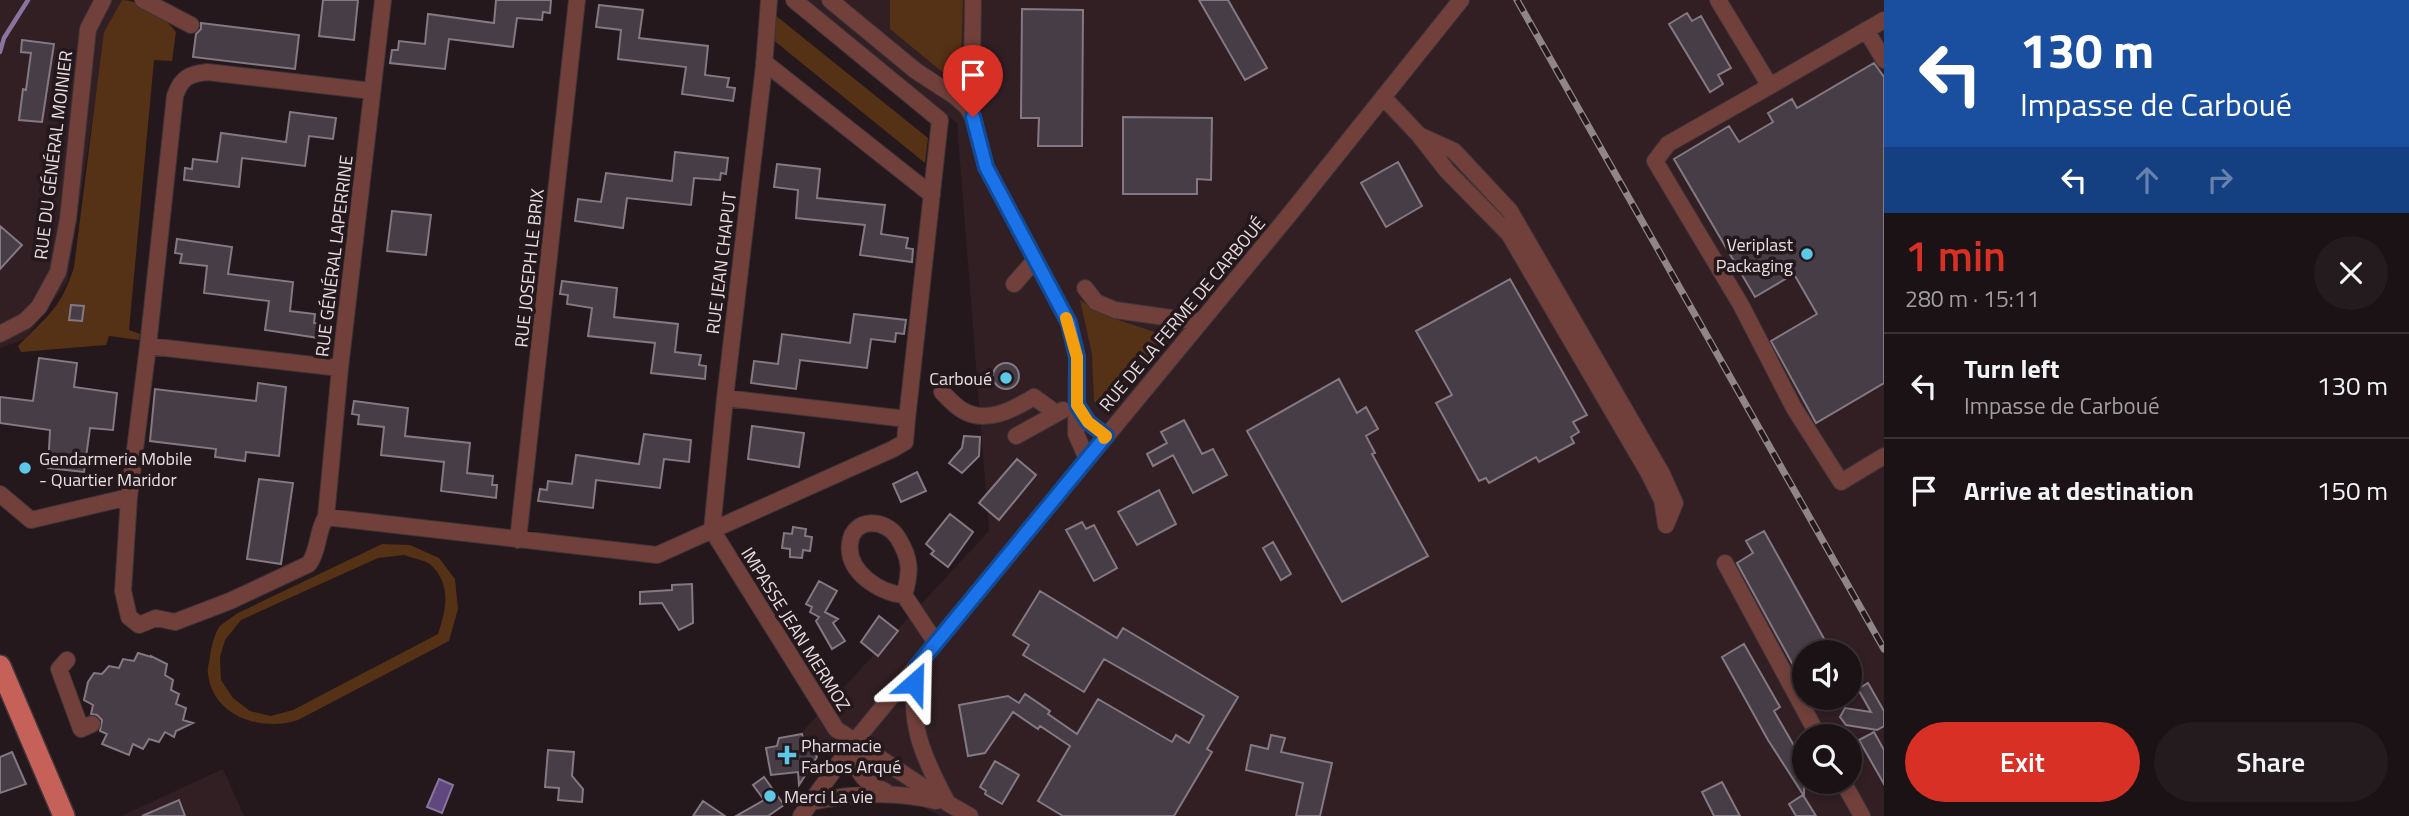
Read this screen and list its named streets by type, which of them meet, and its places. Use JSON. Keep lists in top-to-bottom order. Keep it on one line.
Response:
{"streets":{"street":["RUE DU GÉNÉRAL MOINIER","RUE GÉNÉRAL LAPERRINE","RUE JEAN CHAPUT","RUE JOSEPH LE BRIX","RUE DE LA FERME DE CARBOUÉ","IMPASSE JEAN MERMOZ"]},"crossings":[["RUE JEAN CHAPUT","IMPASSE JEAN MERMOZ"],["RUE DE LA FERME DE CARBOUÉ","IMPASSE JEAN MERMOZ"]],"places":{"other":["Veriplast Packaging","Carboué","Gendarmerie Mobile - Quartier Maridor","Merci La vie"],"health":["Pharmacie Farbos Arqué"]},"page":{"turn":["130 m","Impasse de Carboué"],"heading":["1 min","280 m · 15:11"],"list":[{"name":"Turn left","note":"Impasse de Carboué","value":"130 m"},{"name":"Arrive at destination","value":"150 m"}],"buttons":["Exit","Share"]}}
